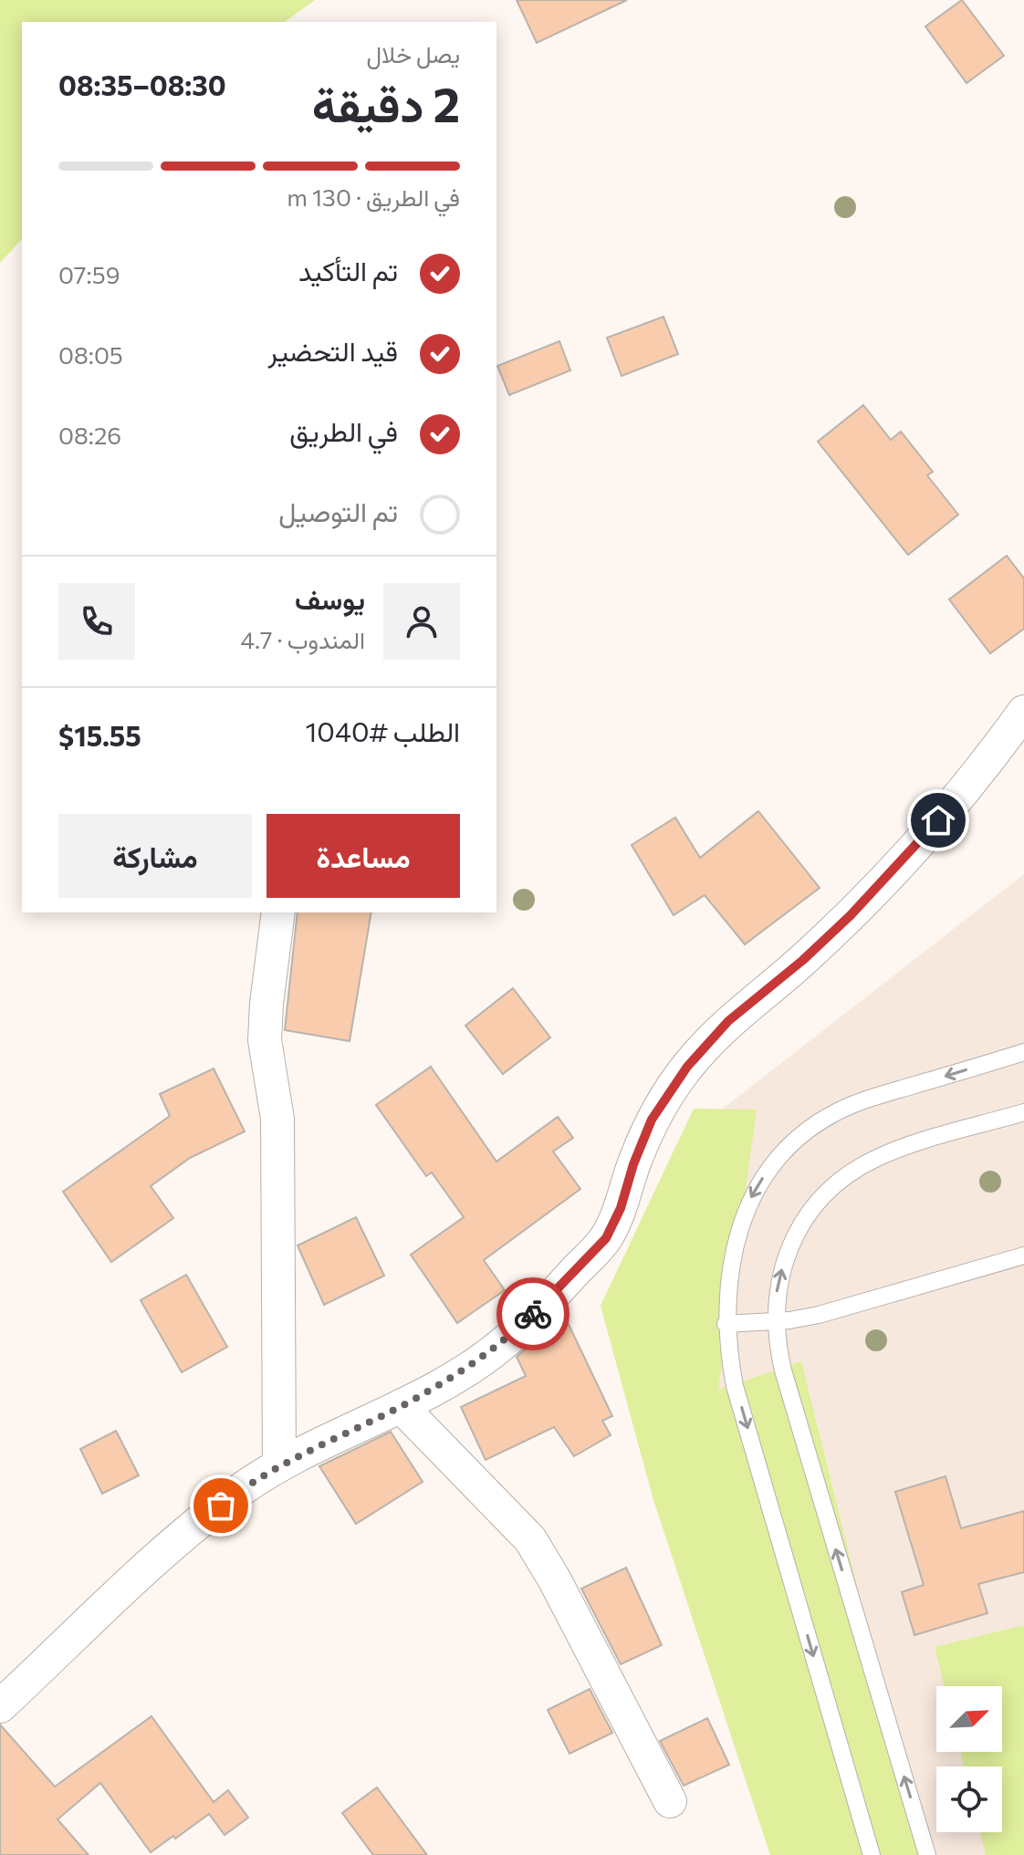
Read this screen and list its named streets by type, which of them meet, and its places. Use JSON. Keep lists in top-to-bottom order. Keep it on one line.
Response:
{"north":"top right","page":{"heading":["2 دقيقة","يصل خلال","08:30–08:35"],"panel":["يوسف","المندوب · 4.7","الطلب #1040","$15.55"],"bar":"في الطريق · 130 m","list":[["تم التأكيد","07:59"],["قيد التحضير","08:05"],["في الطريق","08:26"],"تم التوصيل"],"buttons":["مساعدة","مشاركة"]}}
